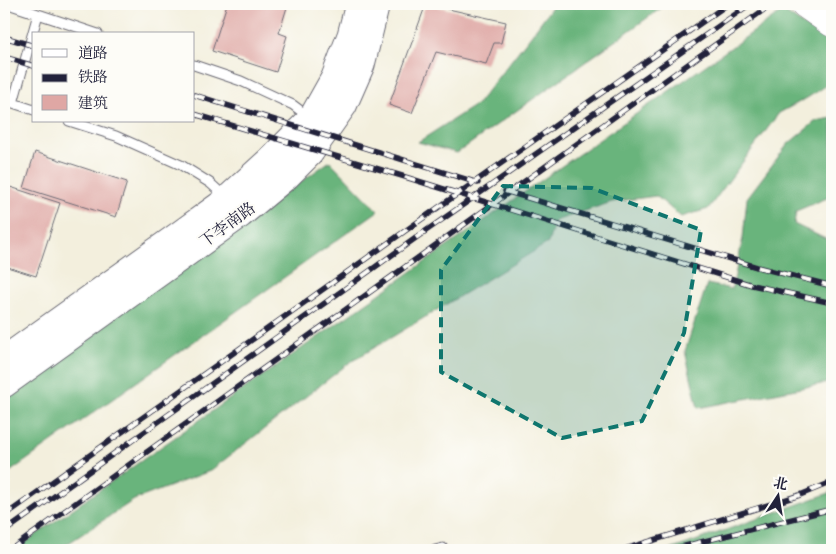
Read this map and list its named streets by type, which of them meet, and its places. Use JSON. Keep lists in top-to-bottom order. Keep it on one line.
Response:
{"streets":{"main road":["下李南路"]},"legend":["道路","铁路","建筑"],"north":"top"}
